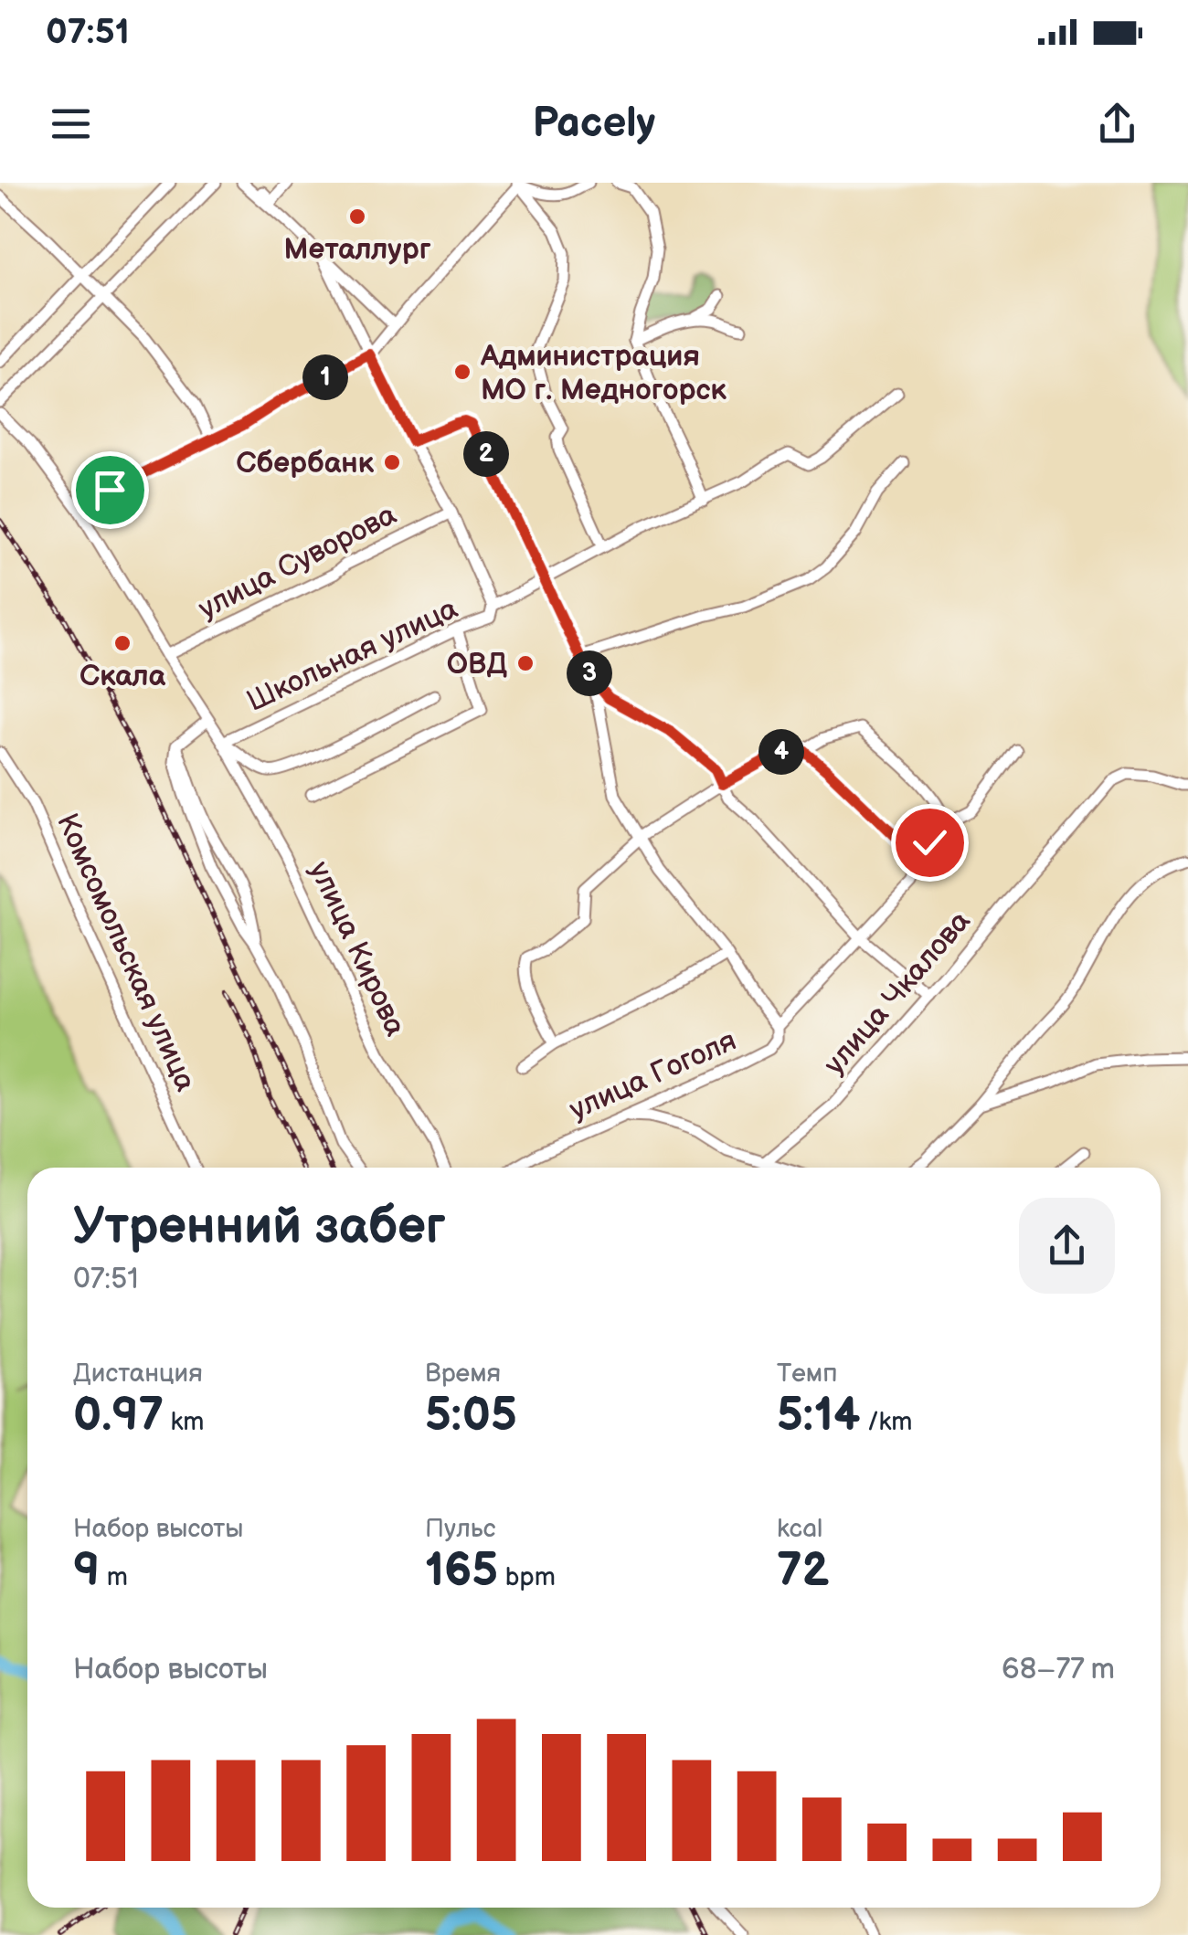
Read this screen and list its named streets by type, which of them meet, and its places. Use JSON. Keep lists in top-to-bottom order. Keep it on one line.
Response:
{"streets":{"street":["улица Суворова","Школьная улица","улица Кирова","Комсомольская улица","улица Чкалова","улица Гоголя"]},"crossings":[["Школьная улица","улица Кирова"]],"places":["Металлург","Администрация МО г. Медногорск","Сбербанк","Скала","ОВД"],"page":{"status":"07:51","header":"Pacely","pins":["1","2","3","4"],"heading":["Утренний забег","07:51"],"stats":[["Дистанция","0.97 km"],["Время","5:05"],["Темп","5:14 /km"],["Набор высоты","9 m"],["Пульс","165 bpm"],["kcal","72"]],"chart":["Набор высоты","68–77 m"]}}
